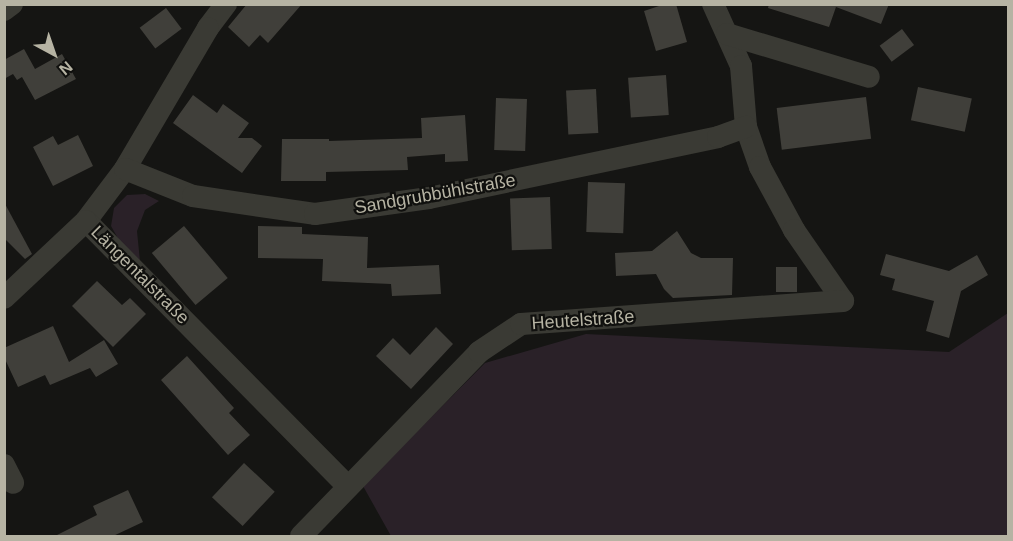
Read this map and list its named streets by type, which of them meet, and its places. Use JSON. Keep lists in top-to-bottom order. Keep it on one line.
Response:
{"streets":{"street":["Sandgrubbühlstraße","Längentalstraße","Heutelstraße"]},"crossings":[["Sandgrubbühlstraße","Längentalstraße"],["Sandgrubbühlstraße","Heutelstraße"],["Längentalstraße","Heutelstraße"]],"north":"bottom right"}
